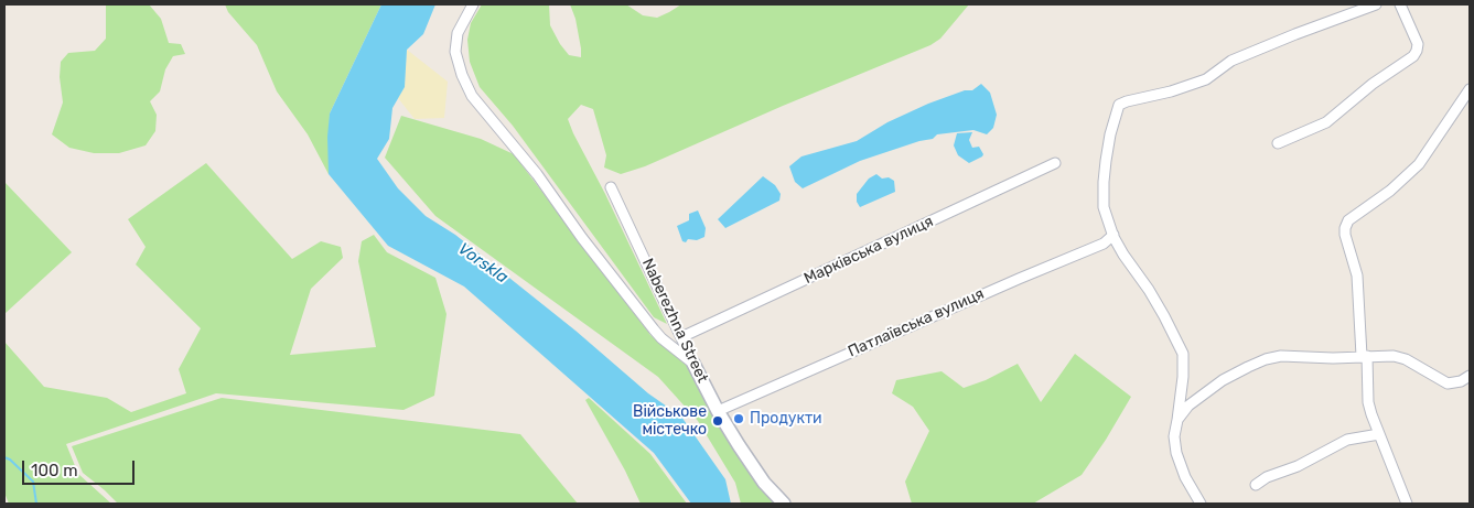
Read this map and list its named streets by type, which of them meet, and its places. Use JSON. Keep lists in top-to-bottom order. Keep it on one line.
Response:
{"streets":{"street":["Марківська вулиця","Naberezhna Street","Патлаївська вулиця"]},"crossings":[["Марківська вулиця","Naberezhna Street"],["Naberezhna Street","Патлаївська вулиця"]],"water":["Vorskla"],"places":["Продукти","Військове містечко"],"scale_bar":"100 m"}
